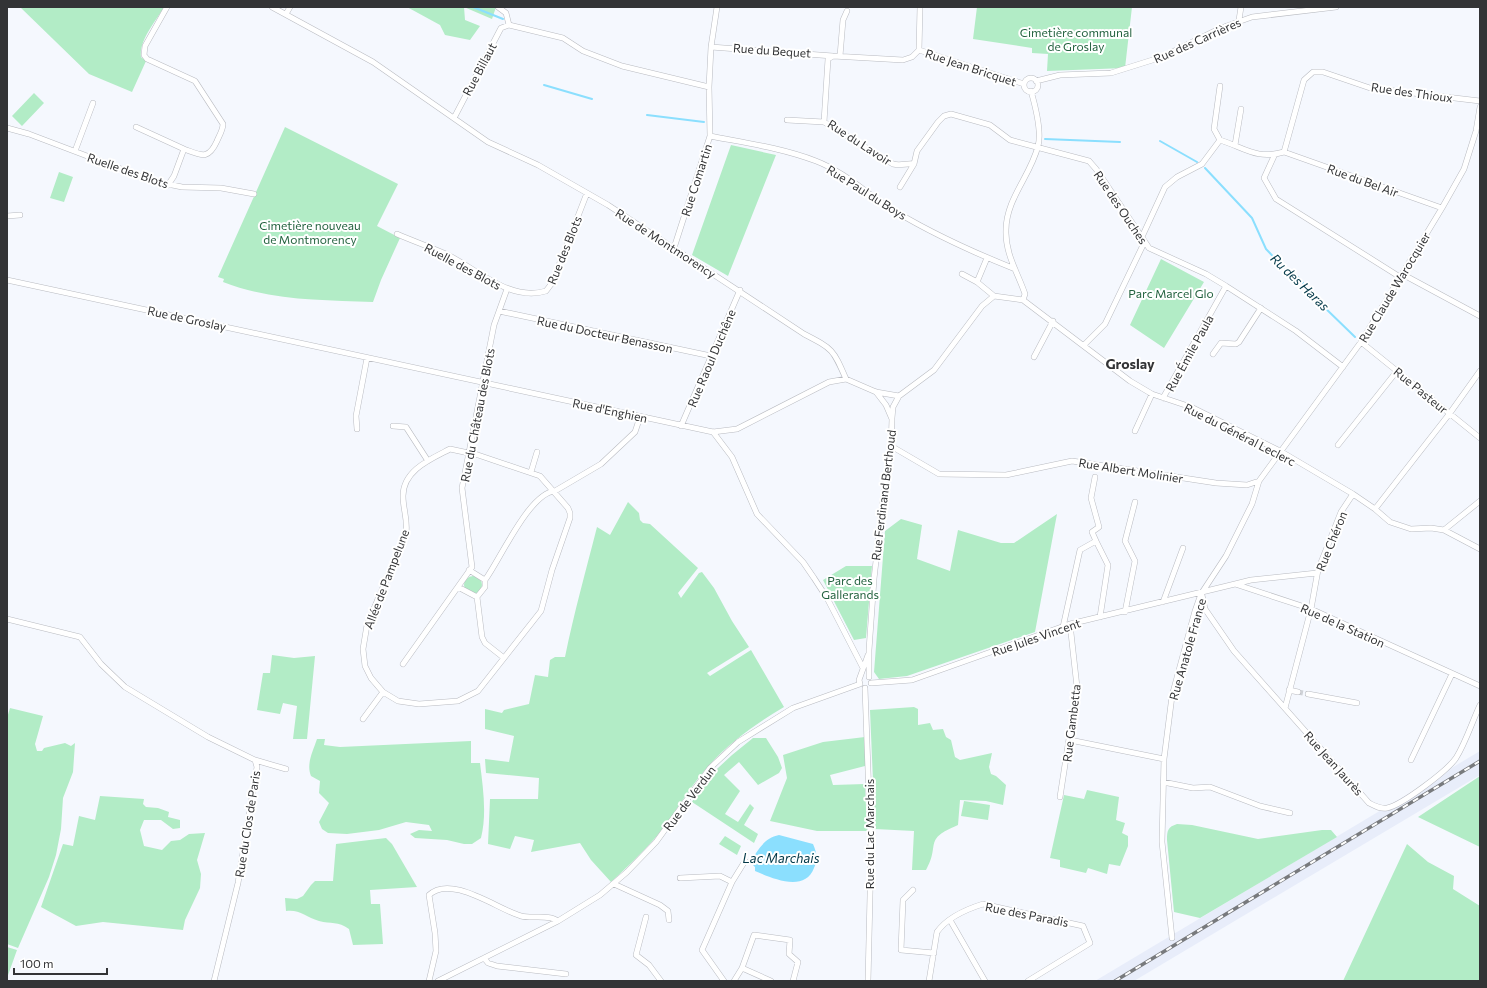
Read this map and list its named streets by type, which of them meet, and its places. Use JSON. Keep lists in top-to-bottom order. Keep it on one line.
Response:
{"streets":{"street":["Rue des Carrières","Rue du Bequet","Rue Jean Bricquet","Rue Billaut","Rue des Thioux","Rue du Lavoir","Ruelle des Blots","Rue Comartin","Rue du Bel Air","Rue Paul du Boys","Rue des Ouches","Rue de Montmorency","Rue des Blots","Rue Claude Warocquier","Rue de Groslay","Rue du Docteur Benasson","Rue Émile Paula","Rue Raoul Duchêne","Rue Pasteur","Rue d'Enghien","Rue du Château des Blots","Rue du Général Leclerc","Rue Albert Molinier","Rue Ferdinand Berthoud","Rue Chéron","Allée de Pampelune","Rue de la Station","Rue Jules Vincent","Rue Anatole France","Rue Gambetta","Rue Jean Jaurès","Rue de Verdun","Rue du Clos de Paris","Rue du Lac Marchais","Rue des Paradis"]},"crossings":[["Rue des Carrières","Rue Jean Bricquet"],["Rue du Bequet","Rue du Lavoir"],["Rue du Bequet","Rue Comartin"],["Rue Billaut","Rue de Montmorency"],["Rue des Thioux","Rue du Bel Air"],["Ruelle des Blots","Rue des Blots"],["Ruelle des Blots","Rue du Château des Blots"],["Rue Comartin","Rue Paul du Boys"],["Rue Comartin","Rue de Montmorency"],["Rue du Bel Air","Rue Claude Warocquier"],["Rue des Ouches","Rue Claude Warocquier"],["Rue des Ouches","Rue Émile Paula"],["Rue de Montmorency","Rue des Blots"],["Rue de Montmorency","Rue Raoul Duchêne"],["Rue de Montmorency","Rue d'Enghien"],["Rue des Blots","Rue du Château des Blots"],["Rue Claude Warocquier","Rue Pasteur"],["Rue Claude Warocquier","Rue du Général Leclerc"],["Rue Claude Warocquier","Rue Anatole France"],["Rue de Groslay","Rue d'Enghien"],["Rue du Docteur Benasson","Rue Raoul Duchêne"],["Rue du Docteur Benasson","Rue du Château des Blots"],["Rue Émile Paula","Rue du Général Leclerc"],["Rue Raoul Duchêne","Rue d'Enghien"],["Rue d'Enghien","Rue du Château des Blots"],["Rue du Château des Blots","Allée de Pampelune"],["Rue du Général Leclerc","Rue Chéron"],["Rue du Général Leclerc","Rue Anatole France"],["Rue Albert Molinier","Rue Ferdinand Berthoud"],["Rue Albert Molinier","Rue Anatole France"],["Rue Ferdinand Berthoud","Rue Jules Vincent"],["Rue Ferdinand Berthoud","Rue de Verdun"],["Rue Ferdinand Berthoud","Rue du Lac Marchais"],["Rue Chéron","Rue de la Station"],["Rue Chéron","Rue Jean Jaurès"],["Rue Jules Vincent","Rue Anatole France"],["Rue Jules Vincent","Rue Gambetta"],["Rue Jules Vincent","Rue Jean Jaurès"],["Rue Jules Vincent","Rue de Verdun"],["Rue Jules Vincent","Rue du Lac Marchais"],["Rue Anatole France","Rue Jean Jaurès"],["Rue de Verdun","Rue du Lac Marchais"]],"districts":["Groslay"],"water":["Ru des Haras","Lac Marchais"],"parks":["Cimetière communal de Groslay","Cimetière nouveau de Montmorency","Parc Marcel Glo","Parc des Gallerands"],"scale_bar":"100 m"}
